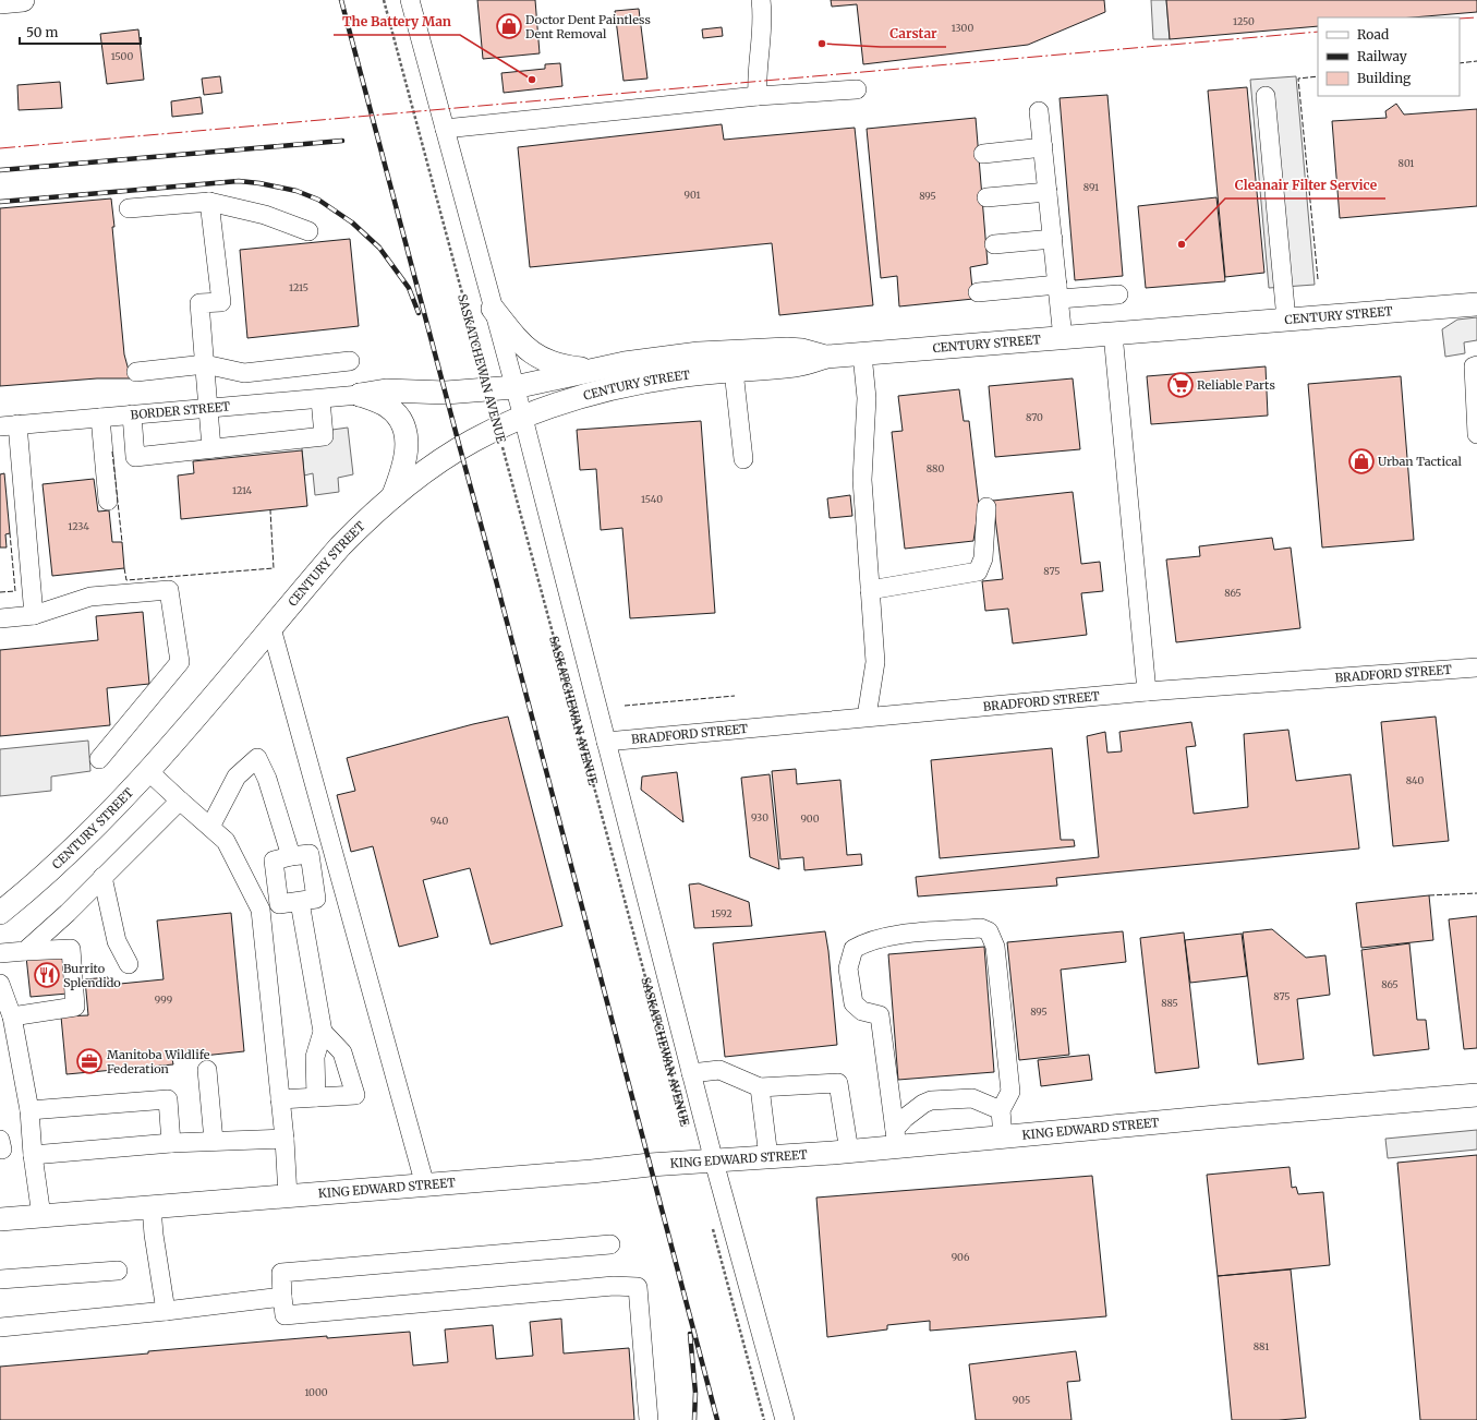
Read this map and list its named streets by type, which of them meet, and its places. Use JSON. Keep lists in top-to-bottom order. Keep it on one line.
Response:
{"streets":{"main road":["CENTURY STREET","KING EDWARD STREET"],"street":["SASKATCHEWAN AVENUE","BORDER STREET","BRADFORD STREET"]},"crossings":[["CENTURY STREET","SASKATCHEWAN AVENUE"],["SASKATCHEWAN AVENUE","BRADFORD STREET"],["SASKATCHEWAN AVENUE","KING EDWARD STREET"]],"places":{"shop":["Doctor Dent Paintless Dent Removal","Urban Tactical"],"other":["Carstar","The Battery Man","Cleanair Filter Service"],"supermarket":["Reliable Parts"],"restaurant":["Burrito Splendido"],"office":["Manitoba Wildlife Federation"]},"house_numbers":["1250","1300","1500","801","891","901","895","1215","870","880","1214","1540","1234","875","865","840","930","900","940","1592","865","875","999","885","895","906","881","1000","905"],"legend":["Road","Railway","Building"],"scale_bar":"50 m"}
